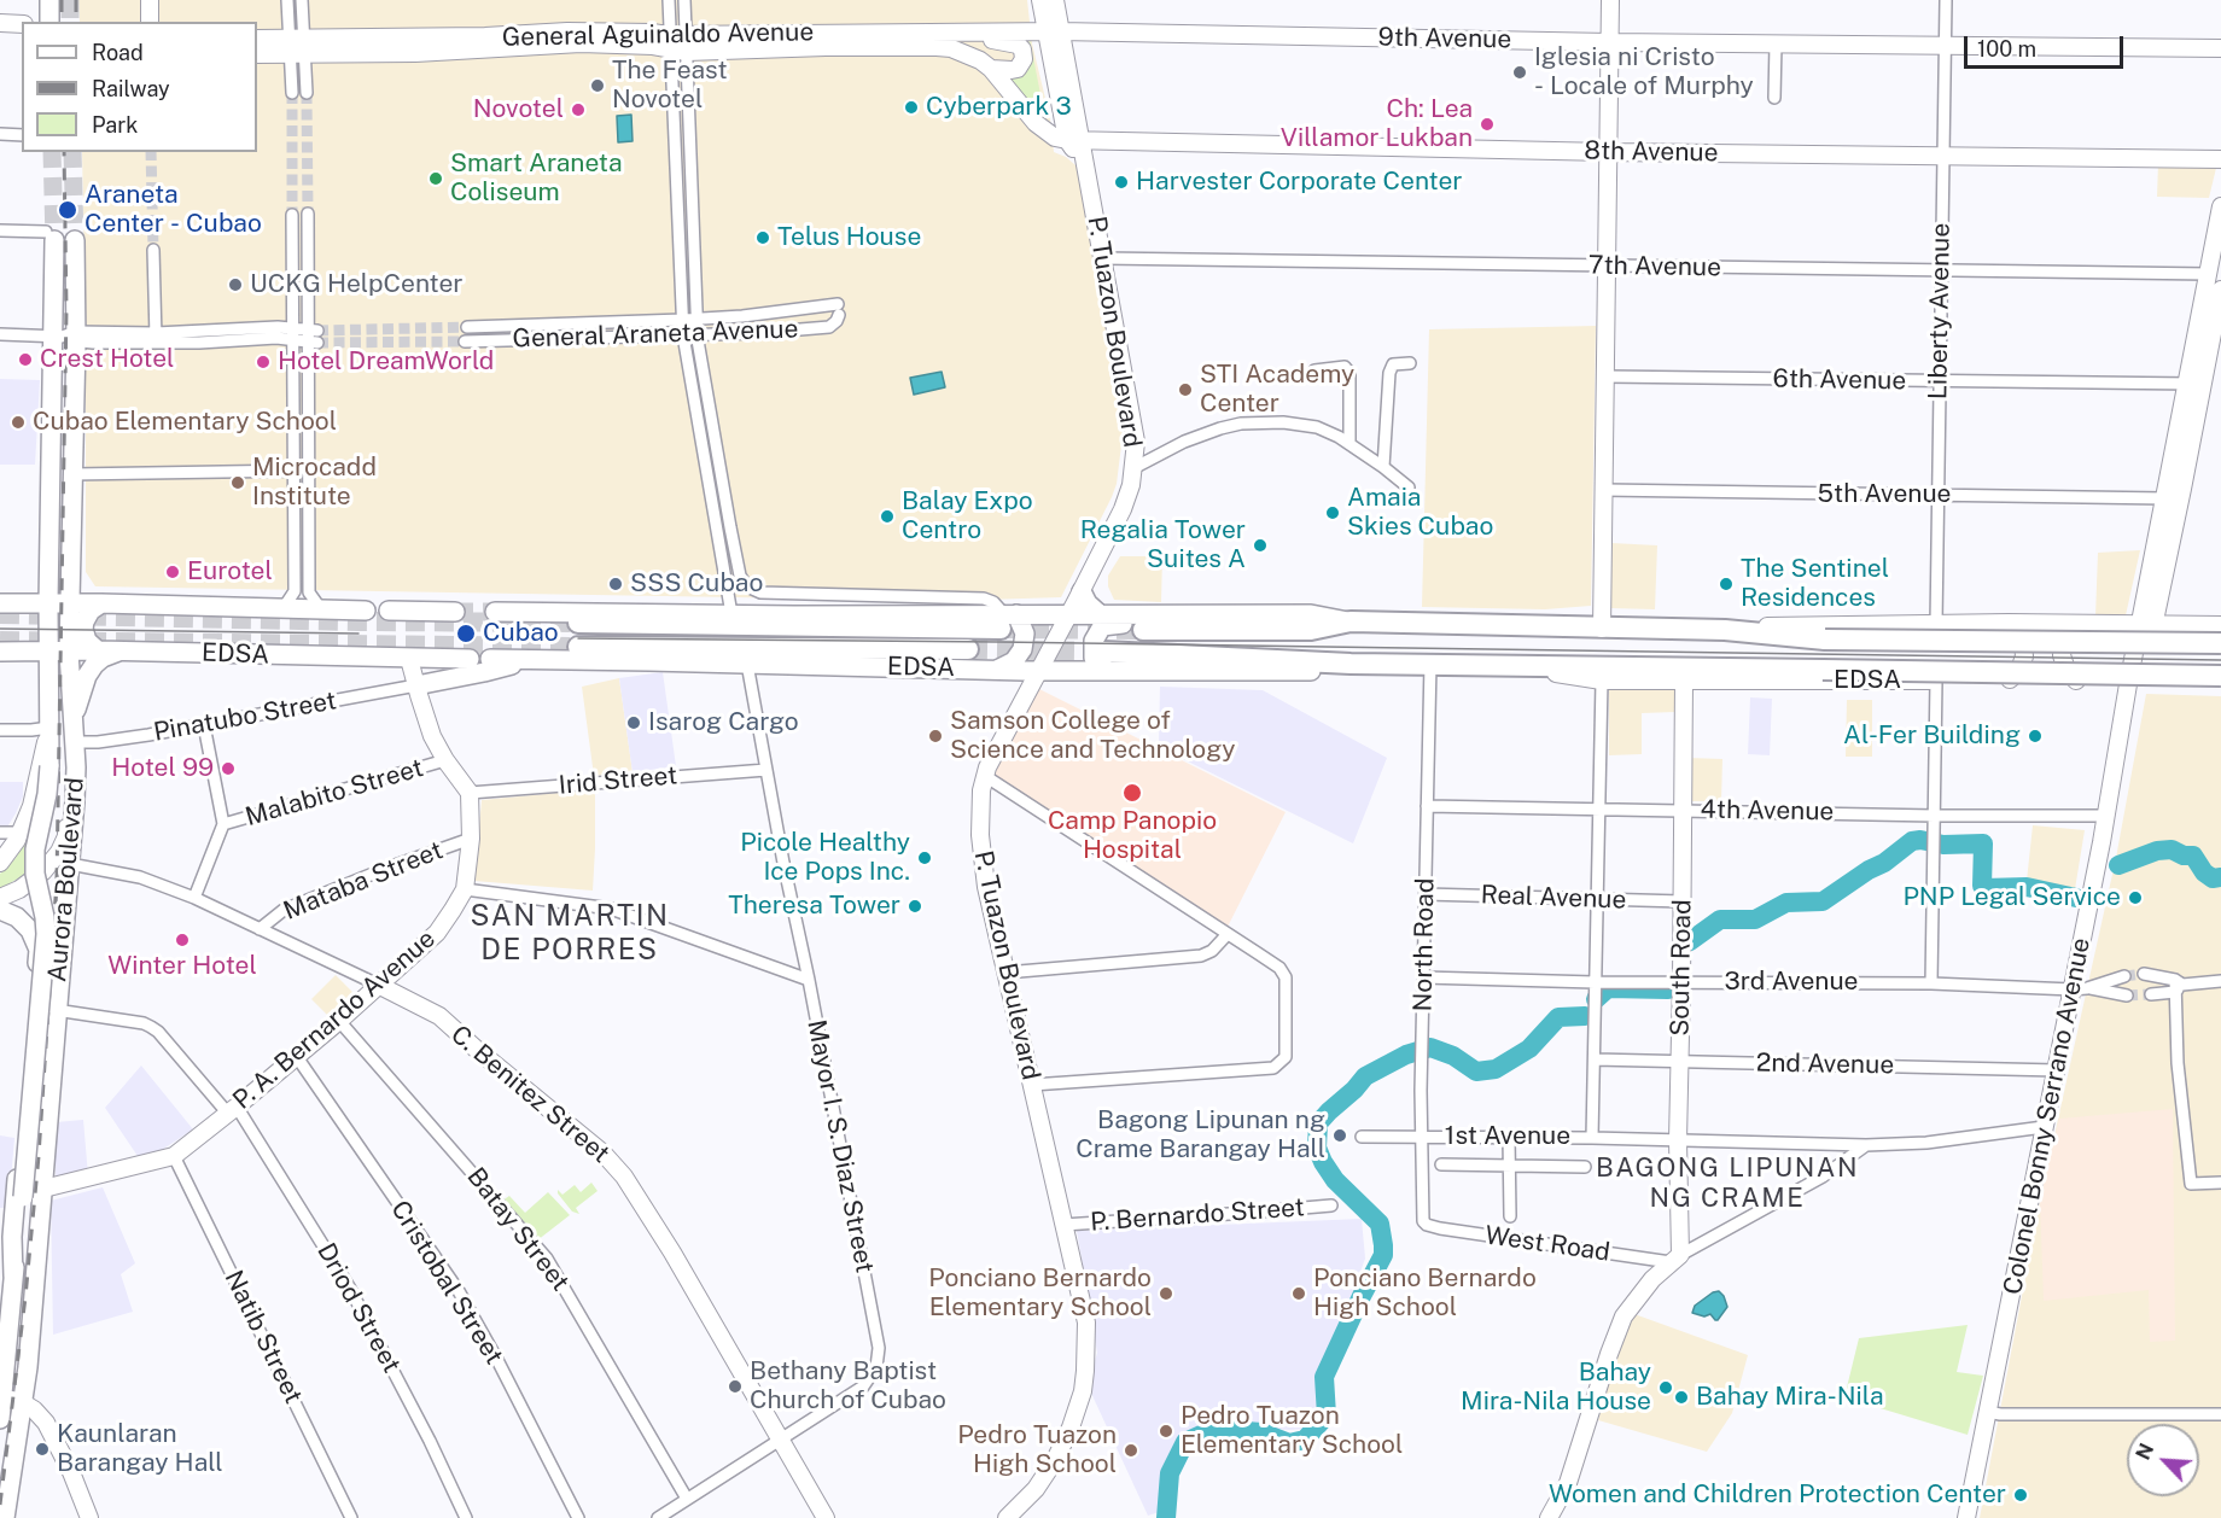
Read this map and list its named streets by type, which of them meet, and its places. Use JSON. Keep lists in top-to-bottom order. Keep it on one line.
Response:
{"streets":{"highway":["EDSA"],"main road":["Aurora Boulevard"],"street":["General Aguinaldo Avenue","9th Avenue","8th Avenue","7th Avenue","Liberty Avenue","P. Tuazon Boulevard","General Araneta Avenue","6th Avenue","5th Avenue","Pinatubo Street","Irid Street","Malabito Street","4th Avenue","Mataba Street","Real Avenue","North Road","South Road","3rd Avenue","P. A. Bernardo Avenue","2nd Avenue","C. Benitez Street","Colonel Bonny Serrano Avenue","1st Avenue","Mayor I. S. Diaz Street","P. Bernardo Street","Batay Street","West Road","Cristobal Street","Driod Street","Natib Street"]},"crossings":[["General Aguinaldo Avenue","9th Avenue"],["General Aguinaldo Avenue","8th Avenue"],["General Aguinaldo Avenue","P. Tuazon Boulevard"],["9th Avenue","Liberty Avenue"],["8th Avenue","Liberty Avenue"],["8th Avenue","P. Tuazon Boulevard"],["7th Avenue","Liberty Avenue"],["7th Avenue","P. Tuazon Boulevard"],["7th Avenue","Colonel Bonny Serrano Avenue"],["Liberty Avenue","6th Avenue"],["Liberty Avenue","5th Avenue"],["Liberty Avenue","EDSA"],["P. Tuazon Boulevard","EDSA"],["P. Tuazon Boulevard","P. Bernardo Street"],["6th Avenue","Colonel Bonny Serrano Avenue"],["5th Avenue","Colonel Bonny Serrano Avenue"],["EDSA","Aurora Boulevard"],["EDSA","North Road"],["EDSA","South Road"],["EDSA","Colonel Bonny Serrano Avenue"],["EDSA","Mayor I. S. Diaz Street"],["Pinatubo Street","Aurora Boulevard"],["Irid Street","P. A. Bernardo Avenue"],["Irid Street","Mayor I. S. Diaz Street"],["4th Avenue","North Road"],["4th Avenue","South Road"],["4th Avenue","Colonel Bonny Serrano Avenue"],["Aurora Boulevard","P. A. Bernardo Avenue"],["Aurora Boulevard","C. Benitez Street"],["Aurora Boulevard","Driod Street"],["Mataba Street","P. A. Bernardo Avenue"],["Mataba Street","C. Benitez Street"],["Real Avenue","North Road"],["Real Avenue","South Road"],["North Road","3rd Avenue"],["North Road","1st Avenue"],["North Road","West Road"],["South Road","3rd Avenue"],["South Road","2nd Avenue"],["South Road","1st Avenue"],["South Road","West Road"],["3rd Avenue","Colonel Bonny Serrano Avenue"],["P. A. Bernardo Avenue","C. Benitez Street"],["P. A. Bernardo Avenue","Batay Street"],["P. A. Bernardo Avenue","Cristobal Street"],["P. A. Bernardo Avenue","Driod Street"],["P. A. Bernardo Avenue","Natib Street"],["2nd Avenue","Colonel Bonny Serrano Avenue"],["C. Benitez Street","Mayor I. S. Diaz Street"],["Colonel Bonny Serrano Avenue","1st Avenue"],["Mayor I. S. Diaz Street","Batay Street"]],"districts":["SAN MARTIN DE PORRES","BAGONG LIPUNAN NG CRAME"],"places":["Iglesia ni Cristo - Locale of Murphy","The Feast Novotel","Cyberpark 3","Novotel","Ch: Lea Villamor Lukban","Smart Araneta Coliseum","Harvester Corporate Center","Araneta Center - Cubao","Telus House","UCKG HelpCenter","Crest Hotel","Hotel DreamWorld","STI Academy Center","Cubao Elementary School","Microcadd Institute","Amaia Skies Cubao","Balay Expo Centro","Regalia Tower Suites A","Eurotel","SSS Cubao","The Sentinel Residences","Cubao","Isarog Cargo","Samson College of Science and Technology","Al-Fer Building","Hotel 99","Camp Panopio Hospital","Picole Healthy Ice Pops Inc.","PNP Legal Service","Theresa Tower","Winter Hotel","Bagong Lipunan ng Crame Barangay Hall","Ponciano Bernardo Elementary School","Ponciano Bernardo High School","Bethany Baptist Church of Cubao","Bahay Mira-Nila House","Bahay Mira-Nila","Pedro Tuazon Elementary School","Kaunlaran Barangay Hall","Pedro Tuazon High School","Women and Children Protection Center"],"legend":["Road","Railway","Park"],"scale_bar":"100 m","north":"top left"}
